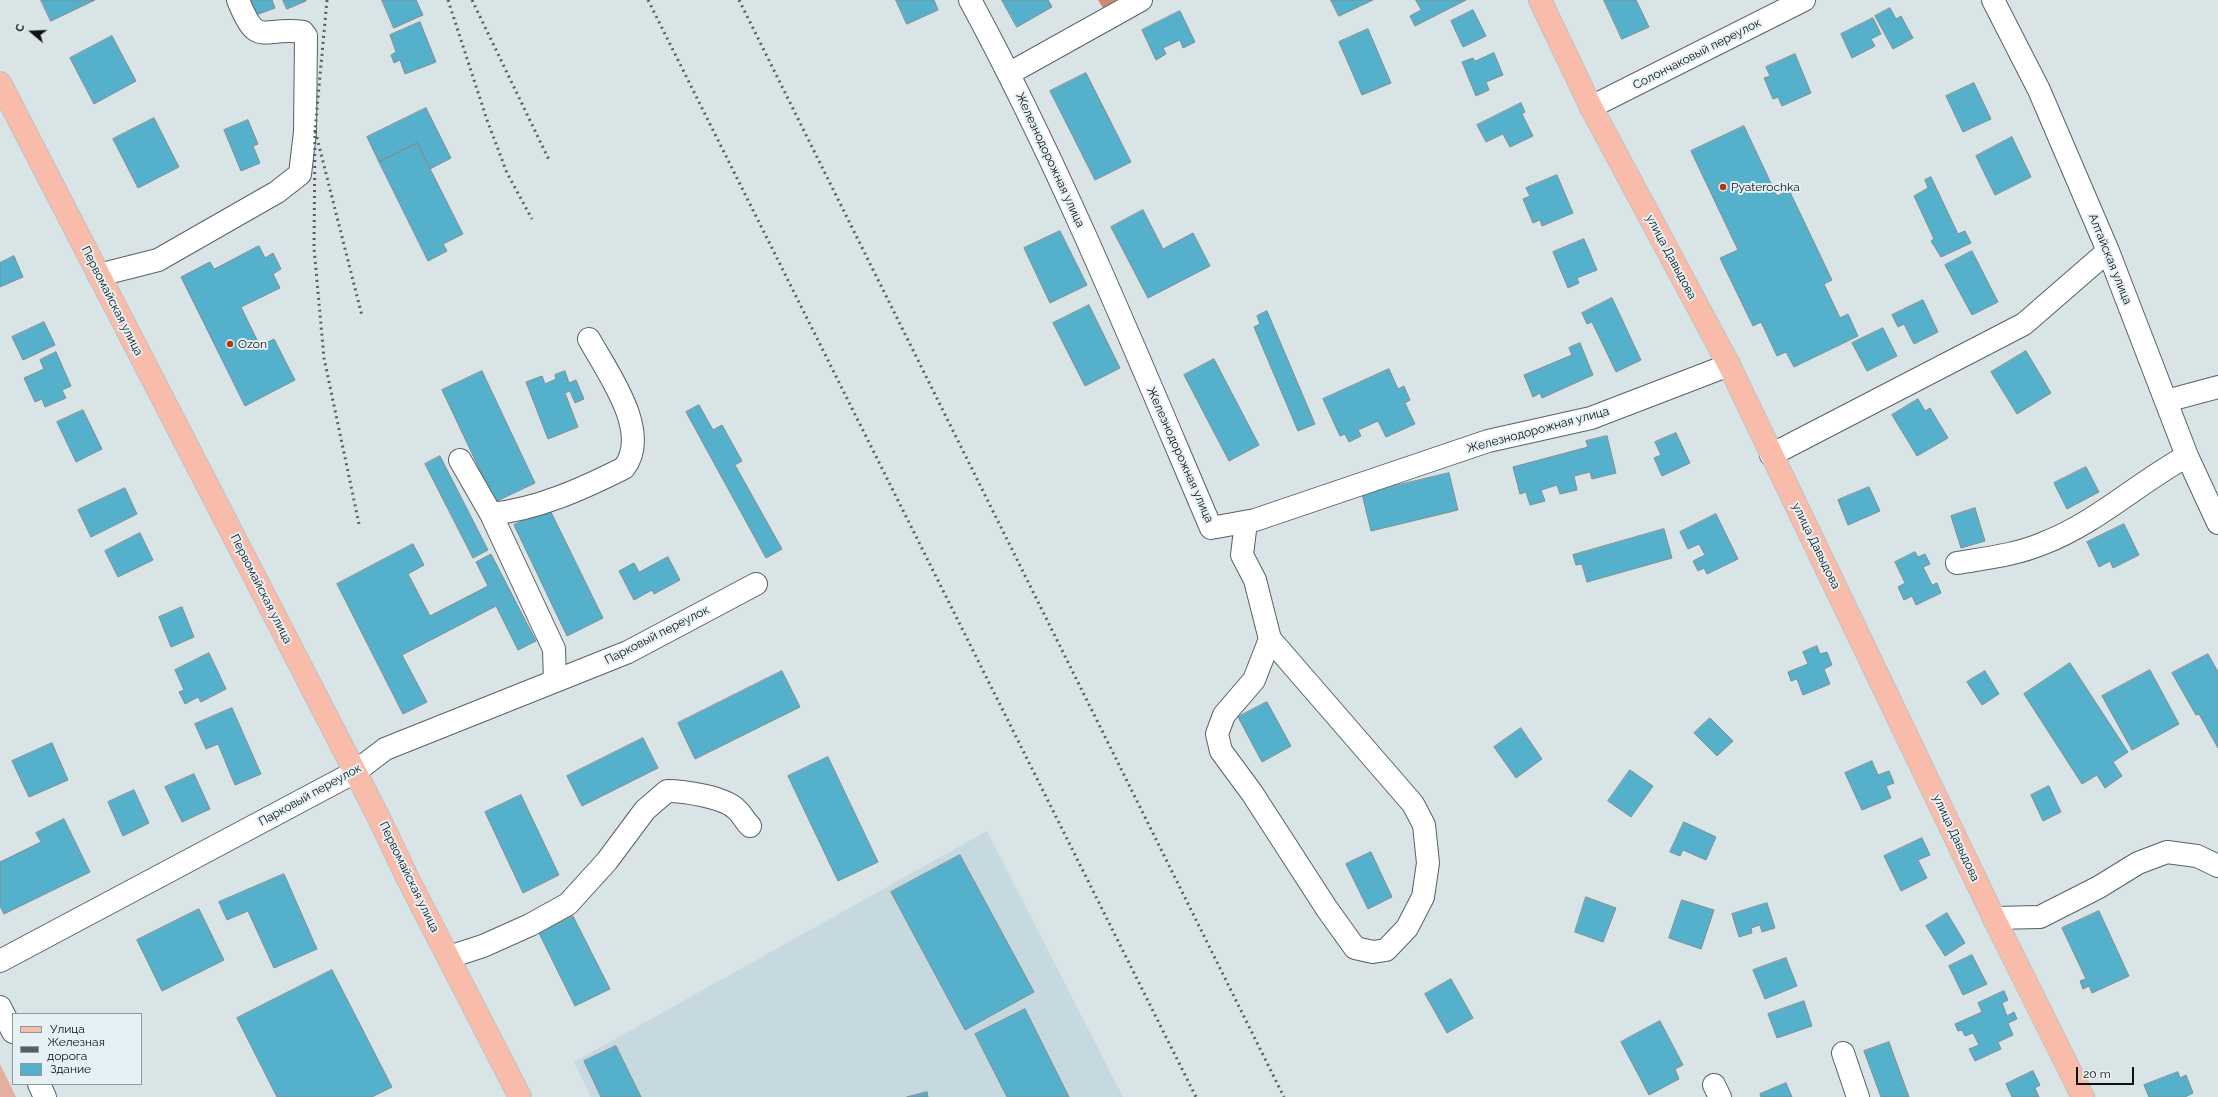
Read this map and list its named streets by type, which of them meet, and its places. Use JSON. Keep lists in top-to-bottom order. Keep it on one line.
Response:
{"streets":{"main road":["улица Давыдова","Первомайская улица"],"street":["Солончаковый переулок","Железнодорожная улица","Алтайская улица","Парковый переулок"]},"crossings":[["Солончаковый переулок","улица Давыдова"],["Железнодорожная улица","улица Давыдова"],["Первомайская улица","Парковый переулок"]],"places":["Pyaterochka","Ozon"],"legend":["Улица","Железная дорога","Здание"],"scale_bar":"20 m","north":"left"}
